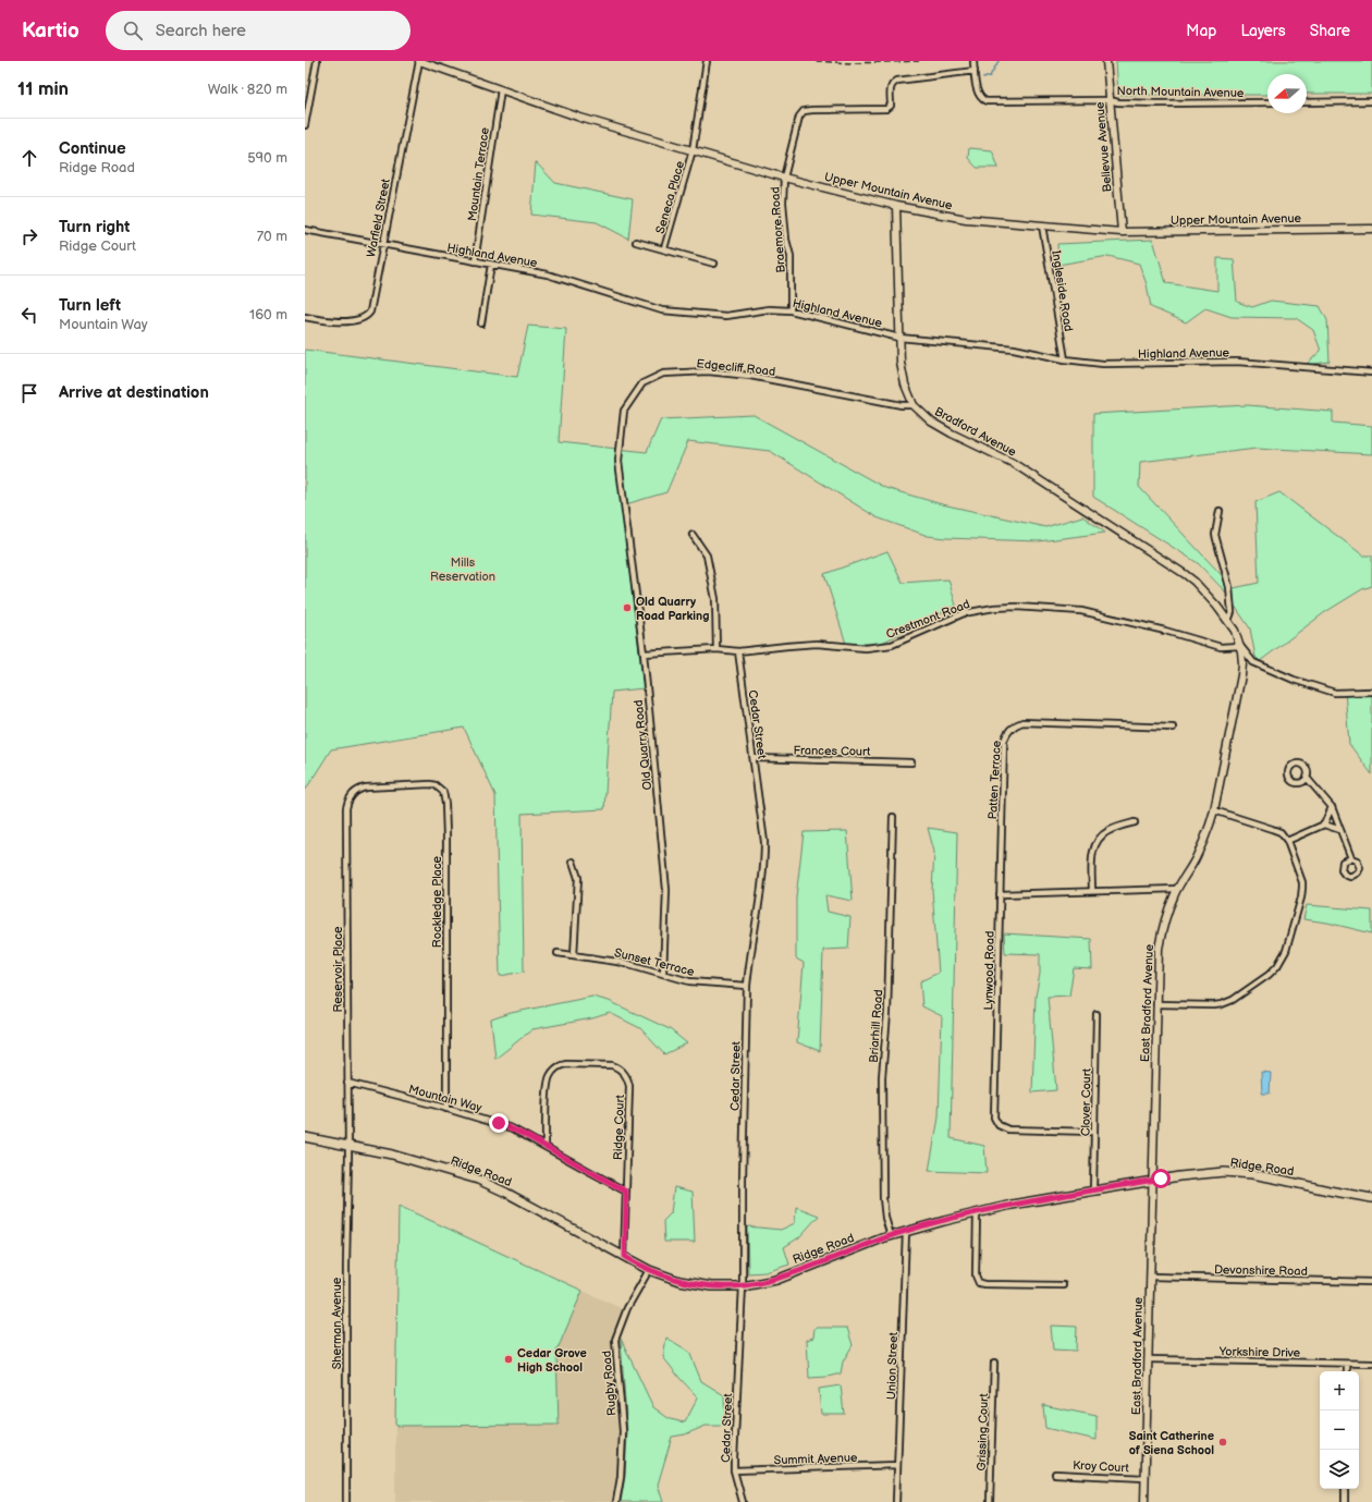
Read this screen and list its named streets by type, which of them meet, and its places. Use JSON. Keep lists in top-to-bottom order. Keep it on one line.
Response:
{"streets":{"main road":["Ridge Road"],"street":["North Mountain Avenue","Bellevue Avenue","Mountain Terrace","Upper Mountain Avenue","Seneca Place","Warfield Street","Braemore Road","Highland Avenue","Ingleside Road","Edgecliff Road","Bradford Avenue","Crestmont Road","Cedar Street","Old Quarry Road","Frances Court","Patten Terrace","Rockledge Place","Sunset Terrace","Reservoir Place","Lynwood Road","East Bradford Avenue","Briarhill Road","Mountain Way","Clover Court","Ridge Court","Devonshire Road","Sherman Avenue","Yorkshire Drive","Union Street","Rugby Road","Grissing Court","Summit Avenue","Kroy Court"]},"crossings":[["North Mountain Avenue","Bellevue Avenue"],["North Mountain Avenue","Braemore Road"],["Bellevue Avenue","Upper Mountain Avenue"],["Mountain Terrace","Upper Mountain Avenue"],["Mountain Terrace","Highland Avenue"],["Upper Mountain Avenue","Seneca Place"],["Upper Mountain Avenue","Warfield Street"],["Upper Mountain Avenue","Braemore Road"],["Upper Mountain Avenue","Ingleside Road"],["Upper Mountain Avenue","Bradford Avenue"],["Warfield Street","Highland Avenue"],["Braemore Road","Highland Avenue"],["Highland Avenue","Ingleside Road"],["Highland Avenue","Bradford Avenue"],["Edgecliff Road","Bradford Avenue"],["Edgecliff Road","Old Quarry Road"],["Bradford Avenue","East Bradford Avenue"],["Crestmont Road","Cedar Street"],["Crestmont Road","Old Quarry Road"],["Crestmont Road","East Bradford Avenue"],["Cedar Street","Frances Court"],["Cedar Street","Sunset Terrace"],["Cedar Street","Ridge Road"],["Cedar Street","Summit Avenue"],["Old Quarry Road","Sunset Terrace"],["Patten Terrace","Lynwood Road"],["Rockledge Place","Reservoir Place"],["Rockledge Place","Mountain Way"],["Reservoir Place","Mountain Way"],["Reservoir Place","Ridge Road"],["Reservoir Place","Sherman Avenue"],["Lynwood Road","Clover Court"],["East Bradford Avenue","Ridge Road"],["East Bradford Avenue","Devonshire Road"],["East Bradford Avenue","Yorkshire Drive"],["East Bradford Avenue","Kroy Court"],["Briarhill Road","Ridge Road"],["Mountain Way","Ridge Court"],["Clover Court","Ridge Road"],["Ridge Court","Ridge Road"],["Ridge Road","Sherman Avenue"],["Ridge Road","Union Street"],["Ridge Road","Rugby Road"],["Union Street","Summit Avenue"]],"parks":["Mills Reservation"],"places":["Old Quarry Road Parking","Cedar Grove High School","Saint Catherine of Siena School"],"north":"left","page":{"header":"Kartio","search":"Search here","nav":["Map","Layers","Share"],"heading":["11 min","Walk · 820 m"],"list":[["Continue","Ridge Road","590 m"],["Turn right","Ridge Court","70 m"],["Turn left","Mountain Way","160 m"],"Arrive at destination"],"map_buttons":["+","−"]}}
